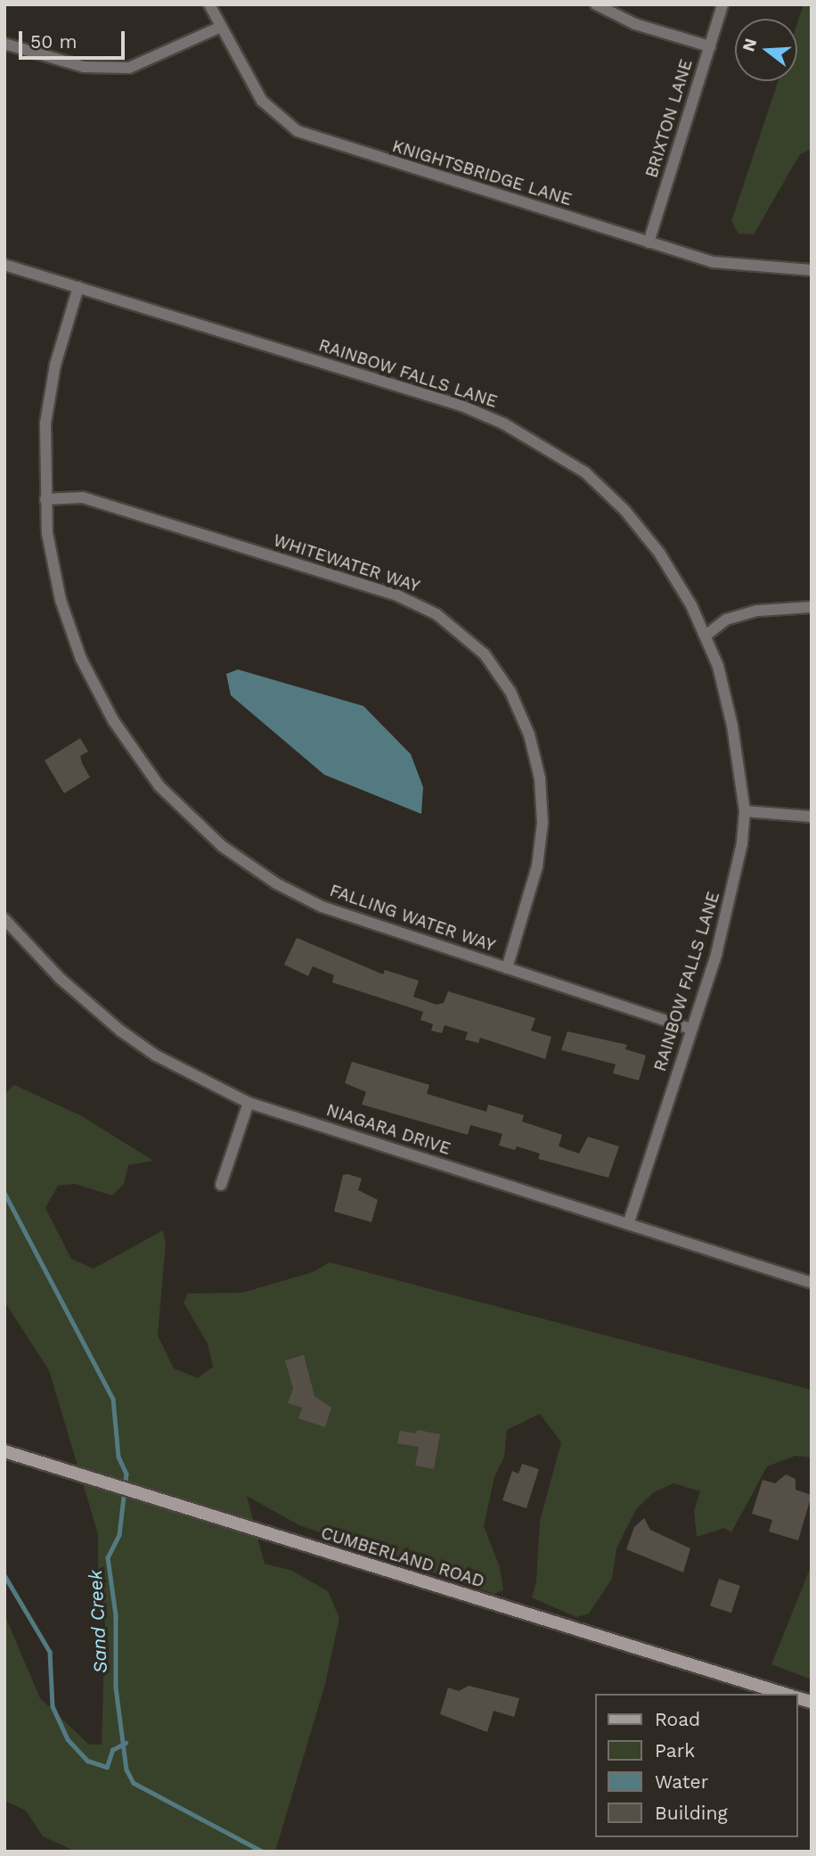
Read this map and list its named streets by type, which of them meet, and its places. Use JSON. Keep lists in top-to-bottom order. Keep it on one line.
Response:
{"streets":{"main road":["CUMBERLAND ROAD"],"street":["BRIXTON LANE","KNIGHTSBRIDGE LANE","RAINBOW FALLS LANE","WHITEWATER WAY","FALLING WATER WAY","NIAGARA DRIVE"]},"crossings":[["BRIXTON LANE","KNIGHTSBRIDGE LANE"],["RAINBOW FALLS LANE","FALLING WATER WAY"],["RAINBOW FALLS LANE","NIAGARA DRIVE"],["WHITEWATER WAY","FALLING WATER WAY"]],"water":["Sand Creek"],"legend":["Road","Park","Water","Building"],"scale_bar":"50 m","north":"left"}
